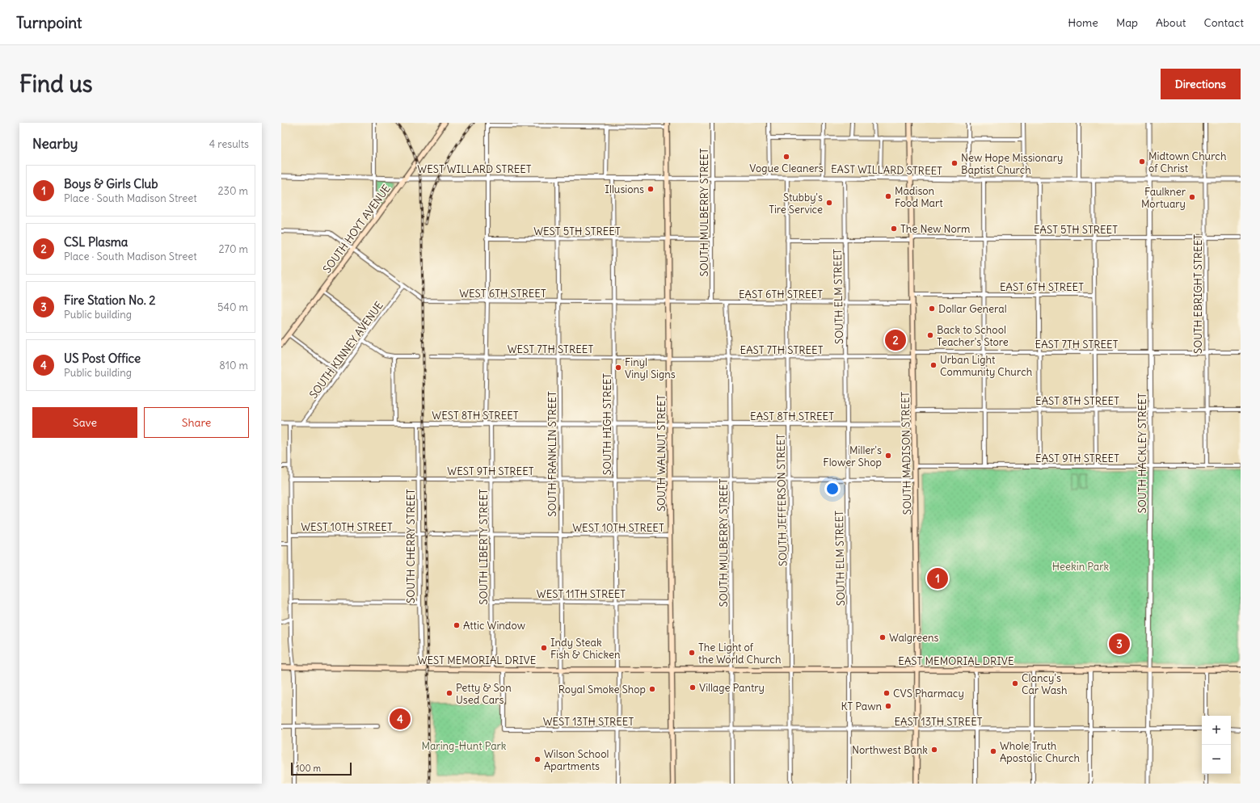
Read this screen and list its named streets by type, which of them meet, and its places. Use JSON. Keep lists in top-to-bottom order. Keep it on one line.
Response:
{"streets":{"main road":["SOUTH HOYT AVENUE","SOUTH WALNUT STREET","SOUTH MADISON STREET","WEST MEMORIAL DRIVE","EAST MEMORIAL DRIVE"],"street":["WEST WILLARD STREET","EAST WILLARD STREET","SOUTH MULBERRY STREET","EAST 5TH STREET","WEST 5TH STREET","EAST 6TH STREET","WEST 6TH STREET","SOUTH EBRIGHT STREET","SOUTH ELM STREET","EAST 7TH STREET","WEST 7TH STREET","SOUTH KINNEY AVENUE","EAST 8TH STREET","WEST 8TH STREET","SOUTH HIGH STREET","SOUTH HACKLEY STREET","SOUTH FRANKLIN STREET","EAST 9TH STREET","WEST 9TH STREET","SOUTH JEFFERSON STREET","WEST 10TH STREET","SOUTH CHERRY STREET","SOUTH LIBERTY STREET","WEST 11TH STREET","WEST 13TH STREET","EAST 13TH STREET"]},"crossings":[["WEST WILLARD STREET","EAST WILLARD STREET"],["WEST WILLARD STREET","SOUTH HOYT AVENUE"],["WEST WILLARD STREET","SOUTH HIGH STREET"],["WEST WILLARD STREET","SOUTH WALNUT STREET"],["WEST WILLARD STREET","SOUTH FRANKLIN STREET"],["EAST WILLARD STREET","SOUTH MULBERRY STREET"],["EAST WILLARD STREET","SOUTH EBRIGHT STREET"],["EAST WILLARD STREET","SOUTH ELM STREET"],["EAST WILLARD STREET","SOUTH WALNUT STREET"],["EAST WILLARD STREET","SOUTH MADISON STREET"],["EAST WILLARD STREET","SOUTH HACKLEY STREET"],["EAST WILLARD STREET","SOUTH JEFFERSON STREET"],["SOUTH MULBERRY STREET","EAST 6TH STREET"],["SOUTH MULBERRY STREET","EAST 7TH STREET"],["SOUTH MULBERRY STREET","EAST 8TH STREET"],["SOUTH MULBERRY STREET","EAST MEMORIAL DRIVE"],["SOUTH MULBERRY STREET","EAST 13TH STREET"],["SOUTH HOYT AVENUE","WEST 6TH STREET"],["EAST 5TH STREET","SOUTH EBRIGHT STREET"],["EAST 5TH STREET","SOUTH ELM STREET"],["EAST 5TH STREET","SOUTH MADISON STREET"],["EAST 5TH STREET","SOUTH HACKLEY STREET"],["EAST 5TH STREET","SOUTH JEFFERSON STREET"],["WEST 5TH STREET","SOUTH HIGH STREET"],["WEST 5TH STREET","SOUTH WALNUT STREET"],["WEST 5TH STREET","SOUTH FRANKLIN STREET"],["EAST 6TH STREET","WEST 6TH STREET"],["EAST 6TH STREET","SOUTH ELM STREET"],["EAST 6TH STREET","SOUTH WALNUT STREET"],["EAST 6TH STREET","SOUTH MADISON STREET"],["EAST 6TH STREET","SOUTH JEFFERSON STREET"],["WEST 6TH STREET","SOUTH KINNEY AVENUE"],["WEST 6TH STREET","SOUTH HIGH STREET"],["WEST 6TH STREET","SOUTH WALNUT STREET"],["WEST 6TH STREET","SOUTH FRANKLIN STREET"],["SOUTH EBRIGHT STREET","EAST 7TH STREET"],["SOUTH EBRIGHT STREET","EAST 8TH STREET"],["SOUTH EBRIGHT STREET","EAST 9TH STREET"],["SOUTH ELM STREET","EAST 7TH STREET"],["SOUTH ELM STREET","EAST 8TH STREET"],["SOUTH ELM STREET","EAST MEMORIAL DRIVE"],["SOUTH ELM STREET","EAST 13TH STREET"],["EAST 7TH STREET","WEST 7TH STREET"],["EAST 7TH STREET","SOUTH WALNUT STREET"],["EAST 7TH STREET","SOUTH MADISON STREET"],["EAST 7TH STREET","SOUTH HACKLEY STREET"],["EAST 7TH STREET","SOUTH JEFFERSON STREET"],["WEST 7TH STREET","SOUTH HIGH STREET"],["WEST 7TH STREET","SOUTH WALNUT STREET"],["WEST 7TH STREET","SOUTH FRANKLIN STREET"],["SOUTH KINNEY AVENUE","WEST 8TH STREET"],["EAST 8TH STREET","WEST 8TH STREET"],["EAST 8TH STREET","SOUTH WALNUT STREET"],["EAST 8TH STREET","SOUTH MADISON STREET"],["EAST 8TH STREET","SOUTH HACKLEY STREET"],["EAST 8TH STREET","SOUTH JEFFERSON STREET"],["WEST 8TH STREET","SOUTH HIGH STREET"],["WEST 8TH STREET","SOUTH WALNUT STREET"],["WEST 8TH STREET","SOUTH FRANKLIN STREET"],["WEST 8TH STREET","SOUTH CHERRY STREET"],["WEST 8TH STREET","SOUTH LIBERTY STREET"],["SOUTH HIGH STREET","WEST 9TH STREET"],["SOUTH HIGH STREET","WEST 10TH STREET"],["SOUTH HIGH STREET","WEST 11TH STREET"],["SOUTH HIGH STREET","WEST MEMORIAL DRIVE"],["SOUTH HIGH STREET","WEST 13TH STREET"],["SOUTH WALNUT STREET","WEST 9TH STREET"],["SOUTH WALNUT STREET","WEST 10TH STREET"],["SOUTH WALNUT STREET","WEST 11TH STREET"],["SOUTH WALNUT STREET","WEST MEMORIAL DRIVE"],["SOUTH WALNUT STREET","EAST MEMORIAL DRIVE"],["SOUTH WALNUT STREET","WEST 13TH STREET"],["SOUTH WALNUT STREET","EAST 13TH STREET"],["SOUTH MADISON STREET","EAST 9TH STREET"],["SOUTH MADISON STREET","EAST MEMORIAL DRIVE"],["SOUTH MADISON STREET","EAST 13TH STREET"],["SOUTH HACKLEY STREET","EAST 9TH STREET"],["SOUTH HACKLEY STREET","EAST MEMORIAL DRIVE"],["SOUTH HACKLEY STREET","EAST 13TH STREET"],["SOUTH FRANKLIN STREET","WEST 9TH STREET"],["SOUTH FRANKLIN STREET","WEST 10TH STREET"],["SOUTH FRANKLIN STREET","WEST 11TH STREET"],["SOUTH FRANKLIN STREET","WEST MEMORIAL DRIVE"],["SOUTH FRANKLIN STREET","WEST 13TH STREET"],["WEST 9TH STREET","SOUTH LIBERTY STREET"],["SOUTH JEFFERSON STREET","EAST MEMORIAL DRIVE"],["SOUTH JEFFERSON STREET","EAST 13TH STREET"],["WEST 10TH STREET","SOUTH CHERRY STREET"],["WEST 10TH STREET","SOUTH LIBERTY STREET"],["SOUTH CHERRY STREET","WEST MEMORIAL DRIVE"],["SOUTH LIBERTY STREET","WEST 11TH STREET"],["SOUTH LIBERTY STREET","WEST MEMORIAL DRIVE"],["WEST MEMORIAL DRIVE","EAST MEMORIAL DRIVE"],["WEST MEMORIAL DRIVE","WEST 13TH STREET"],["WEST 13TH STREET","EAST 13TH STREET"]],"parks":["Heekin Park","Maring-Hunt Park"],"places":["Vogue Cleaners","Midtown Church of Christ","New Hope Missionary Baptist Church","Illusions","Madison Food Mart","Faulkner Mortuary","Stubby's Tire Service","The New Norm","Dollar General","Back to School Teacher's Store","Urban Light Community Church","Finyl Vinyl Signs","Miller's Flower Shop","Attic Window","Walgreens","Indy Steak Fish & Chicken","The Light of the World Church","Clancy's Car Wash","Village Pantry","Royal Smoke Shop","Petty & Son Used Cars","CVS Pharmacy","KT Pawn","Northwest Bank","Whole Truth Apostolic Church","Wilson School Apartments"],"scale_bar":"100 m","page":{"header":"Turnpoint","nav":["Home","Map","About","Contact"],"buttons":["Directions",["Save","Share"]],"title":"Find us","heading":["Nearby","4 results"],"list":[{"mark":"1","name":"Boys & Girls Club","note":"Place · South Madison Street","value":"230 m"},{"mark":"2","name":"CSL Plasma","note":"Place · South Madison Street","value":"270 m"},{"mark":"3","name":"Fire Station No. 2","note":"Public building","value":"540 m"},{"mark":"4","name":"US Post Office","note":"Public building","value":"810 m"}],"pins":["2","1","3","4"],"map_buttons":["+","−"],"scale":"100 m"}}
